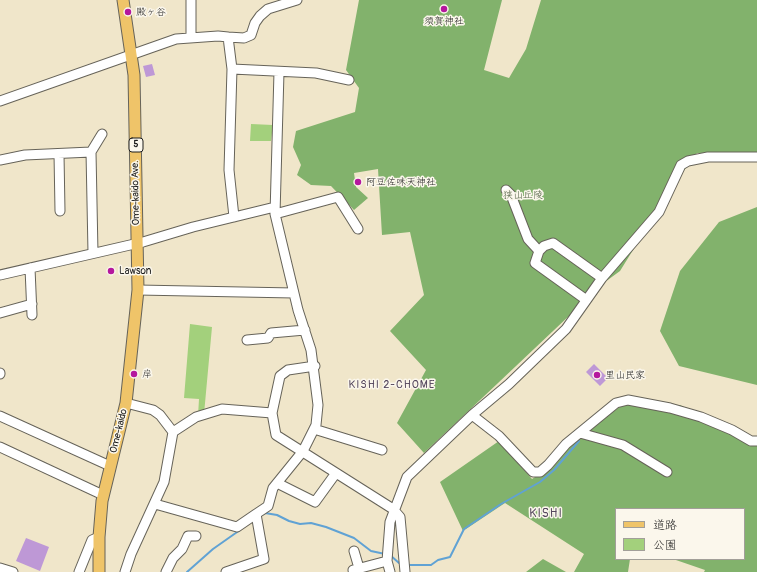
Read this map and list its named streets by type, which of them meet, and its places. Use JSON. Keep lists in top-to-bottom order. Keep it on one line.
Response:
{"streets":{"main road":["5","Ome-kaido Ave.","Ome-kaido"]},"crossings":[["Ome-kaido Ave.","Ome-kaido"]],"districts":["KISHI 2-CHOME","KISHI"],"parks":["狭山丘陵"],"places":["須賀神社","殿ヶ谷","阿豆佐味天神社","Lawson","岸","里山民家"],"legend":["道路","公園"]}
